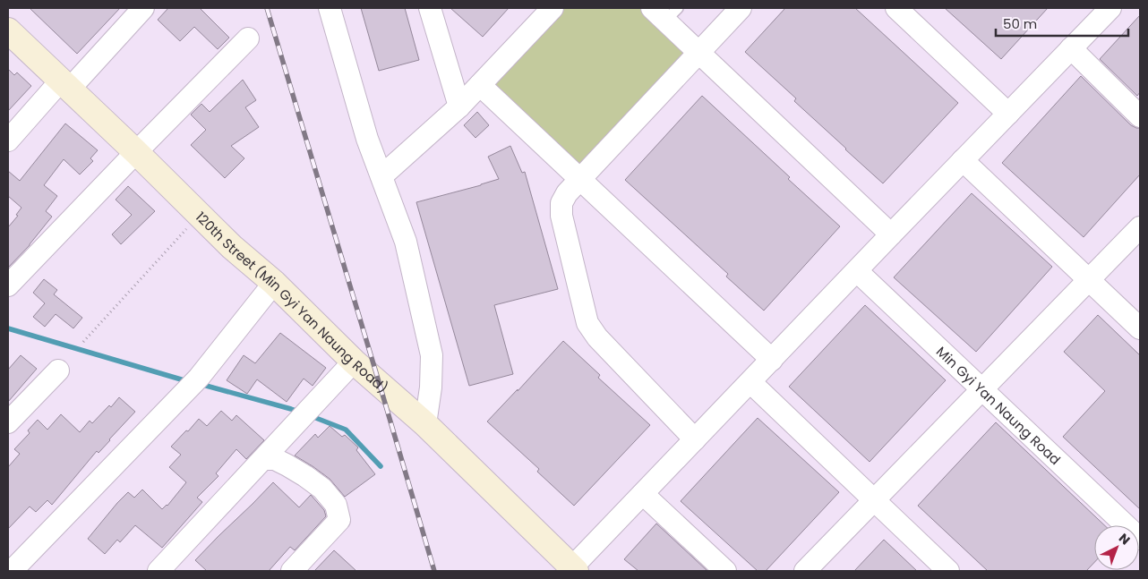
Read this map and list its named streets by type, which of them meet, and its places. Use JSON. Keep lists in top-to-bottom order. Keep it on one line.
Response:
{"streets":{"street":["120th Street (Min Gyi Yan Naung Road)","Min Gyi Yan Naung Road"]},"scale_bar":"50 m","north":"top right"}
